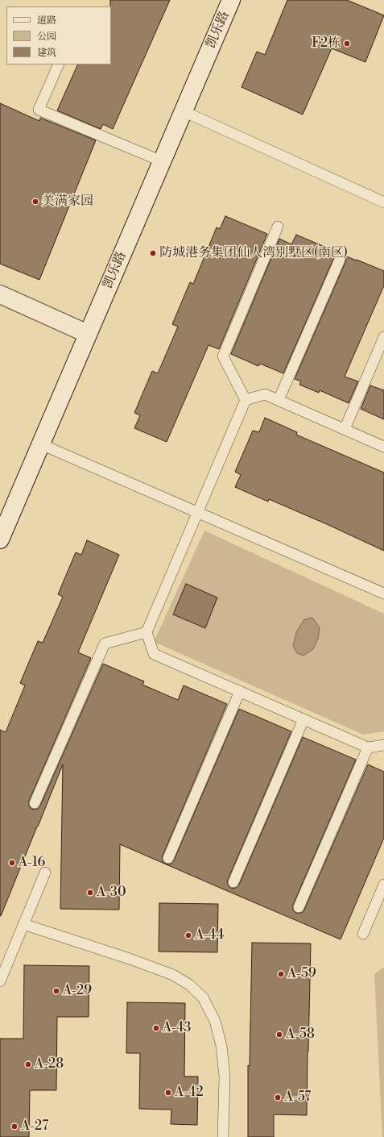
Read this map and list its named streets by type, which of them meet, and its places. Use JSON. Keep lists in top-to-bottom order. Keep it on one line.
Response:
{"streets":{"street":["凯乐路"]},"places":["F2栋","美满家园","防城港务集团仙人湾别墅区(南区)","A-16","A-30","A-44","A-59","A-29","A-43","A-58","A-28","A-42","A-57","A-27"],"legend":["道路","公园","建筑"]}
